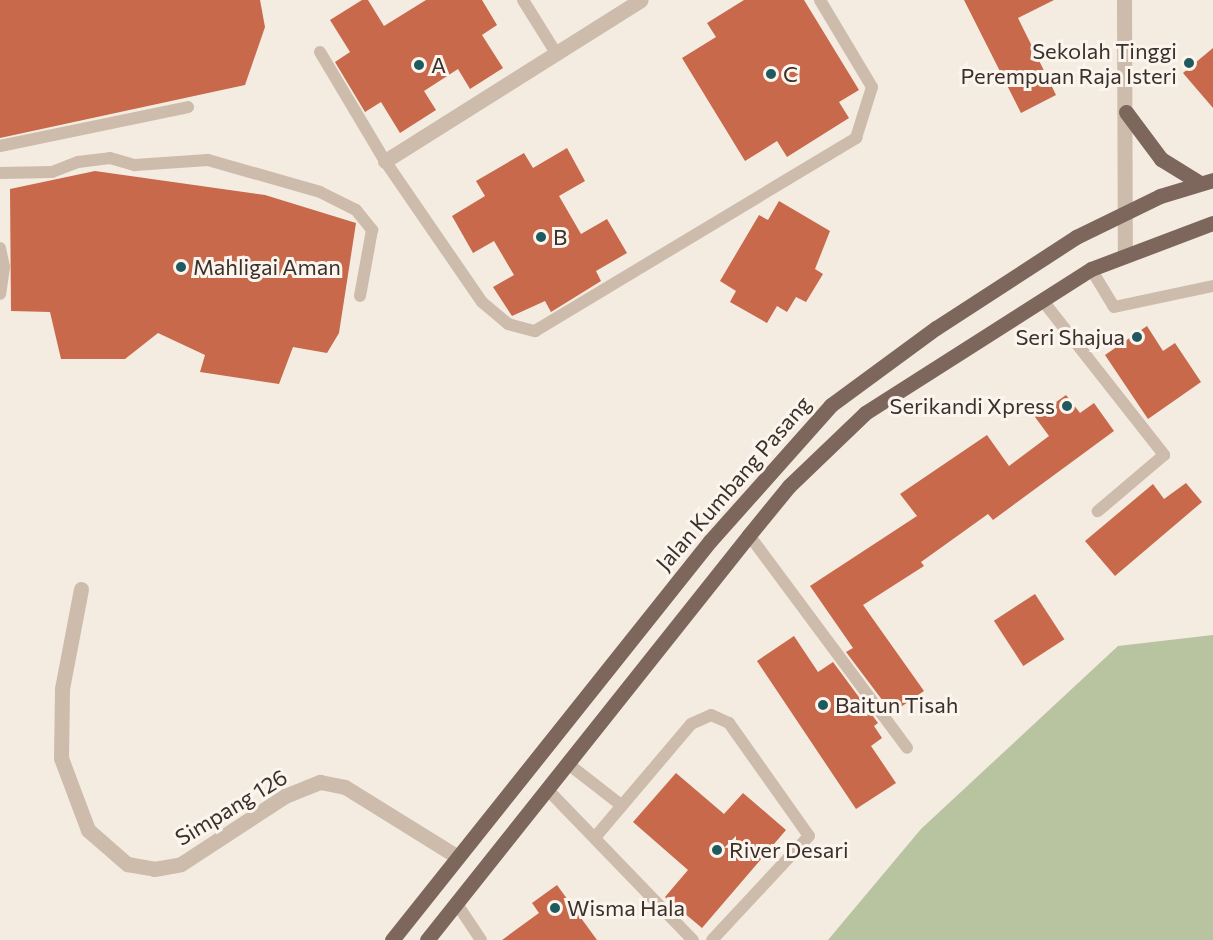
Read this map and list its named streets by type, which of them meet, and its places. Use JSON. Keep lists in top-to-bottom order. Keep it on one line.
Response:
{"streets":{"main road":["Jalan Kumbang Pasang"],"street":["Simpang 126"]},"crossings":[["Jalan Kumbang Pasang","Simpang 126"]],"places":["Sekolah Tinggi Perempuan Raja Isteri","A","C","B","Mahligai Aman","Seri Shajua","Serikandi Xpress","Baitun Tisah","River Desari","Wisma Hala"]}
